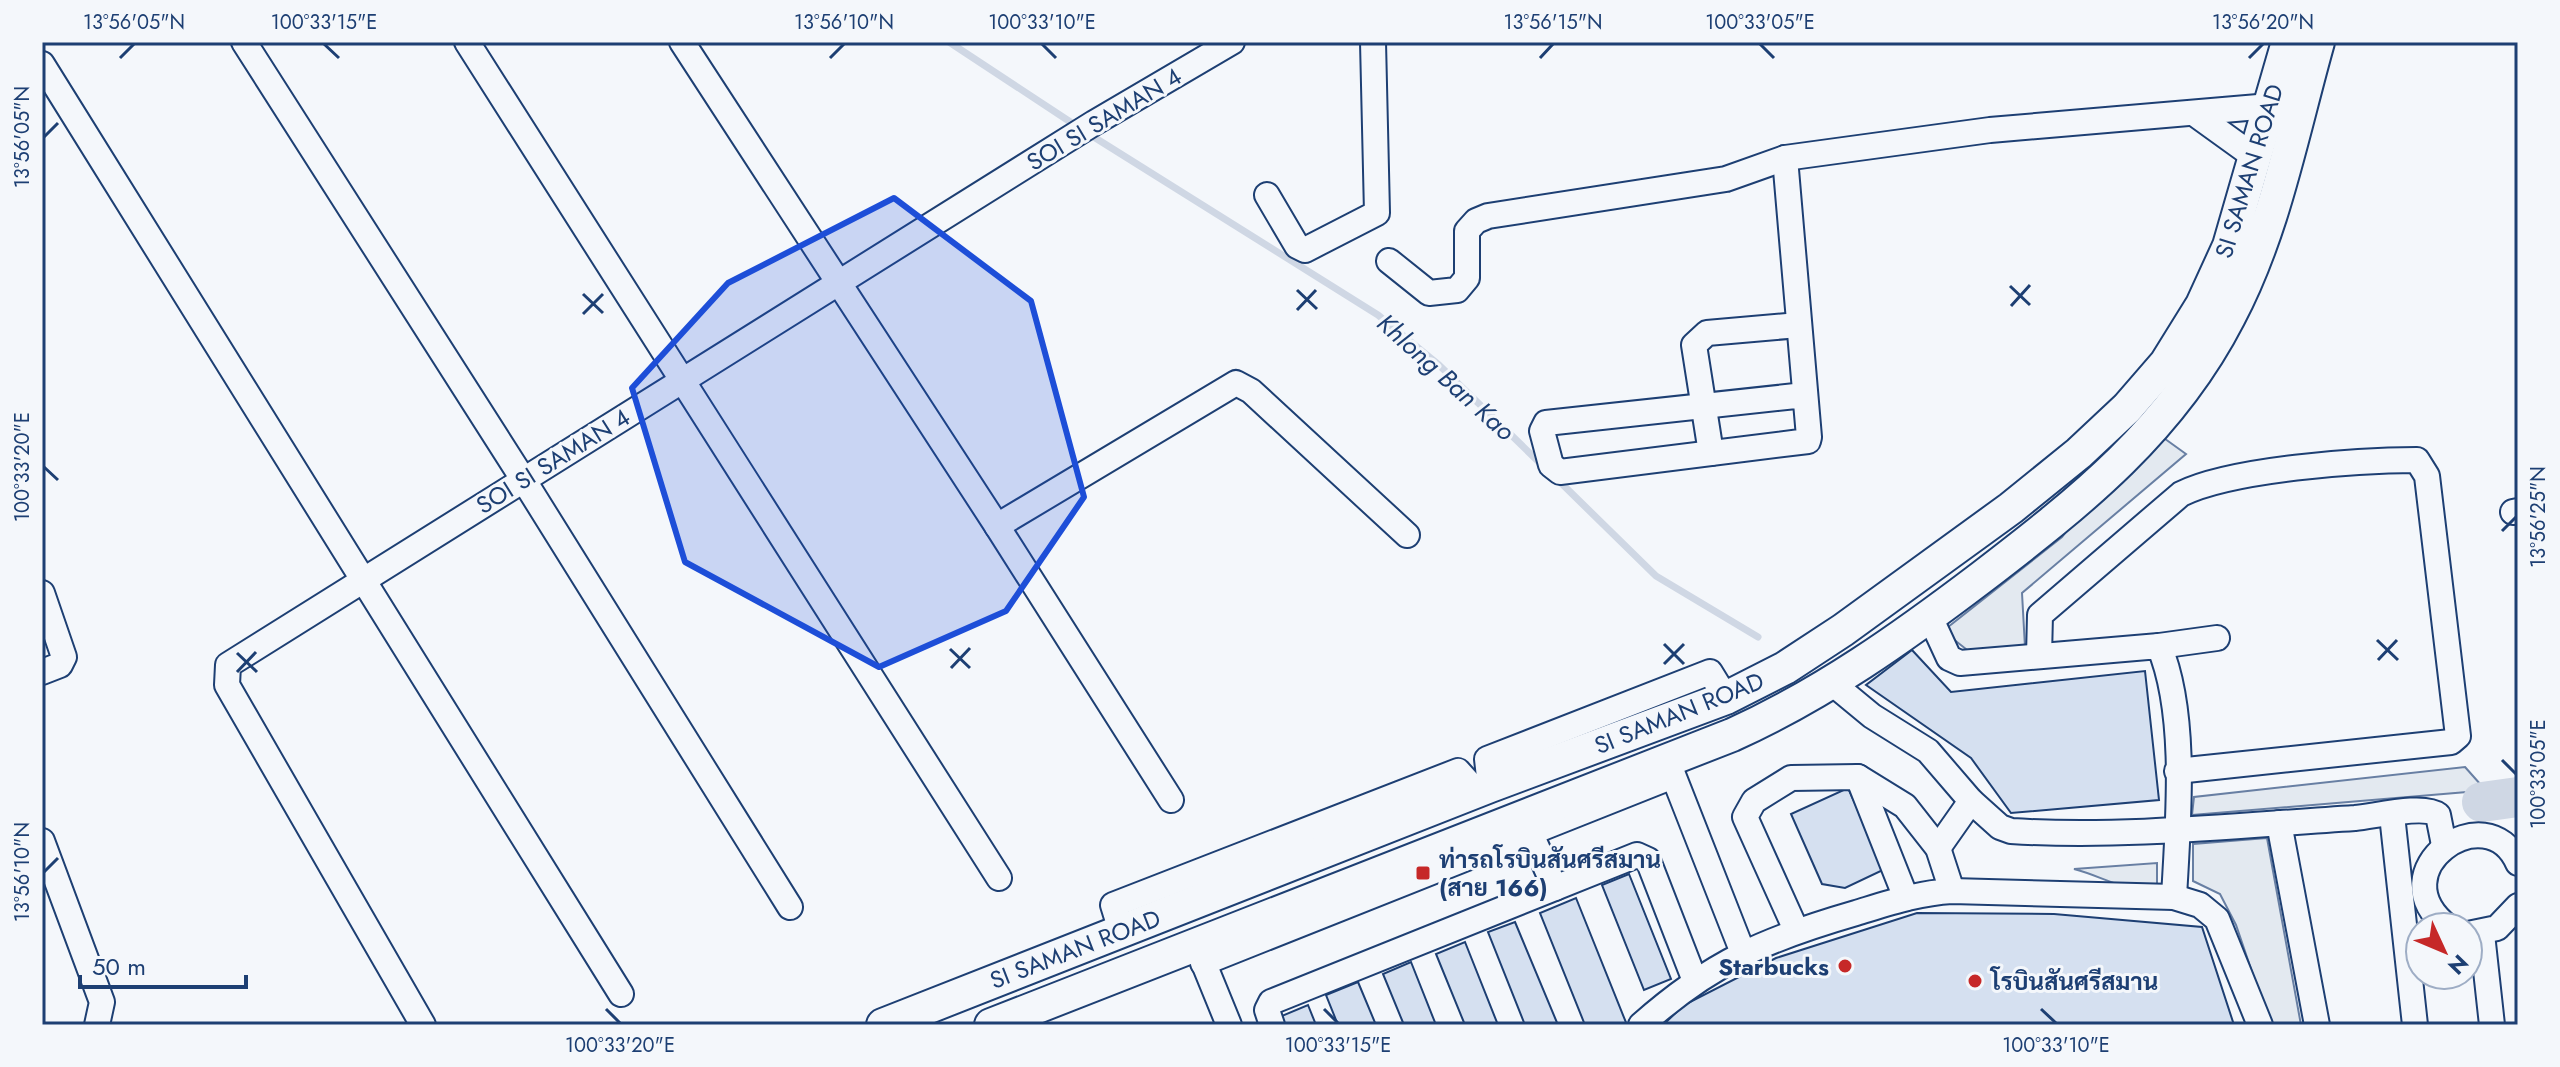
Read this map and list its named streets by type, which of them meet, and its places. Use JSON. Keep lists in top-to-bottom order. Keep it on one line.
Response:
{"streets":{"main road":["SI SAMAN ROAD"],"street":["SOI SI SAMAN 4"]},"water":["Khlong Ban Kao"],"places":{"transit":["ท่ารถโรบินสันศรีสมาน (สาย 166)"],"other":["Starbucks","โรบินสันศรีสมาน"]},"scale_bar":"50 m","north":"bottom right","coordinates":["13°56'05\"N","100°33'15\"E","13°56'10\"N","100°33'10\"E","13°56'15\"N","100°33'05\"E","13°56'20\"N","100°33'20\"E","13°56'25\"N"]}
